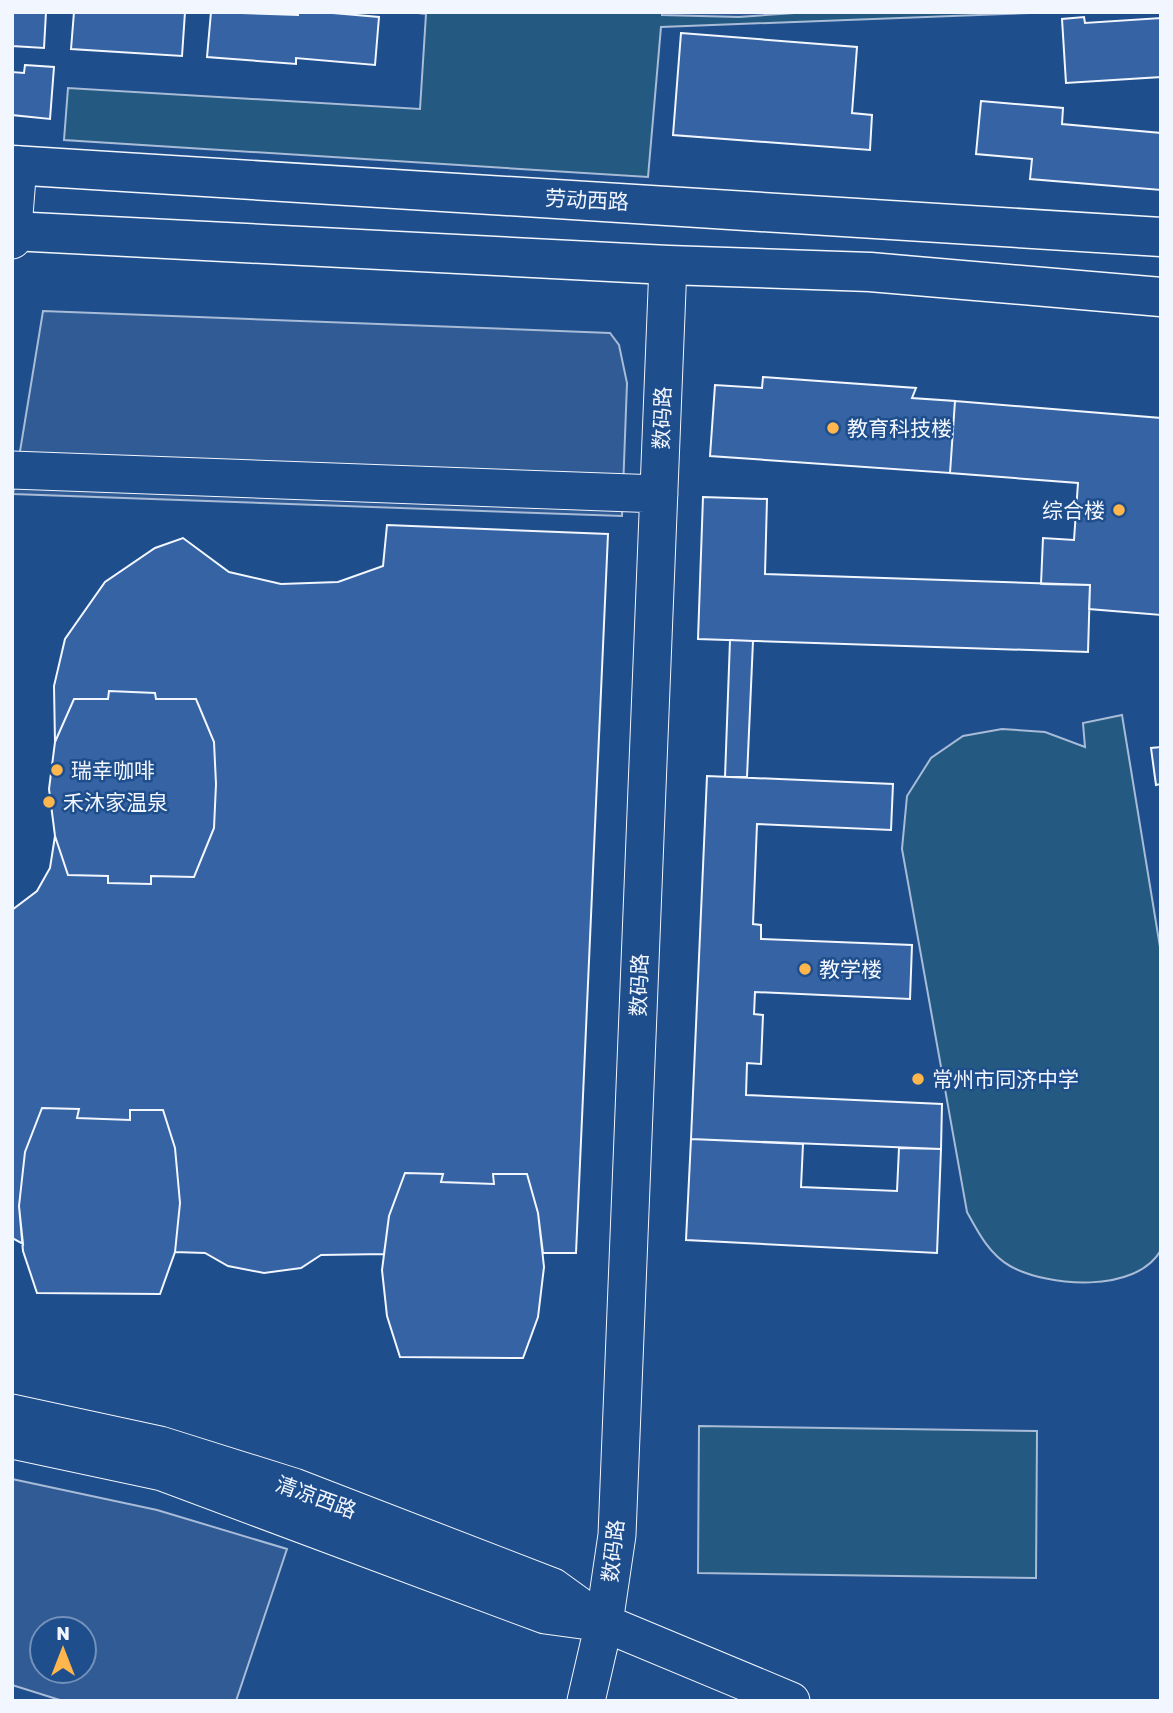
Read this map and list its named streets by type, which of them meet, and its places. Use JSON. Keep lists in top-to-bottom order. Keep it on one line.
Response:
{"streets":{"main road":["劳动西路"],"street":["数码路","清凉西路"]},"crossings":[["数码路","清凉西路"]],"places":["教育科技楼","综合楼","瑞幸咖啡","禾沐家温泉","教学楼","常州市同济中学"],"north":"top"}
